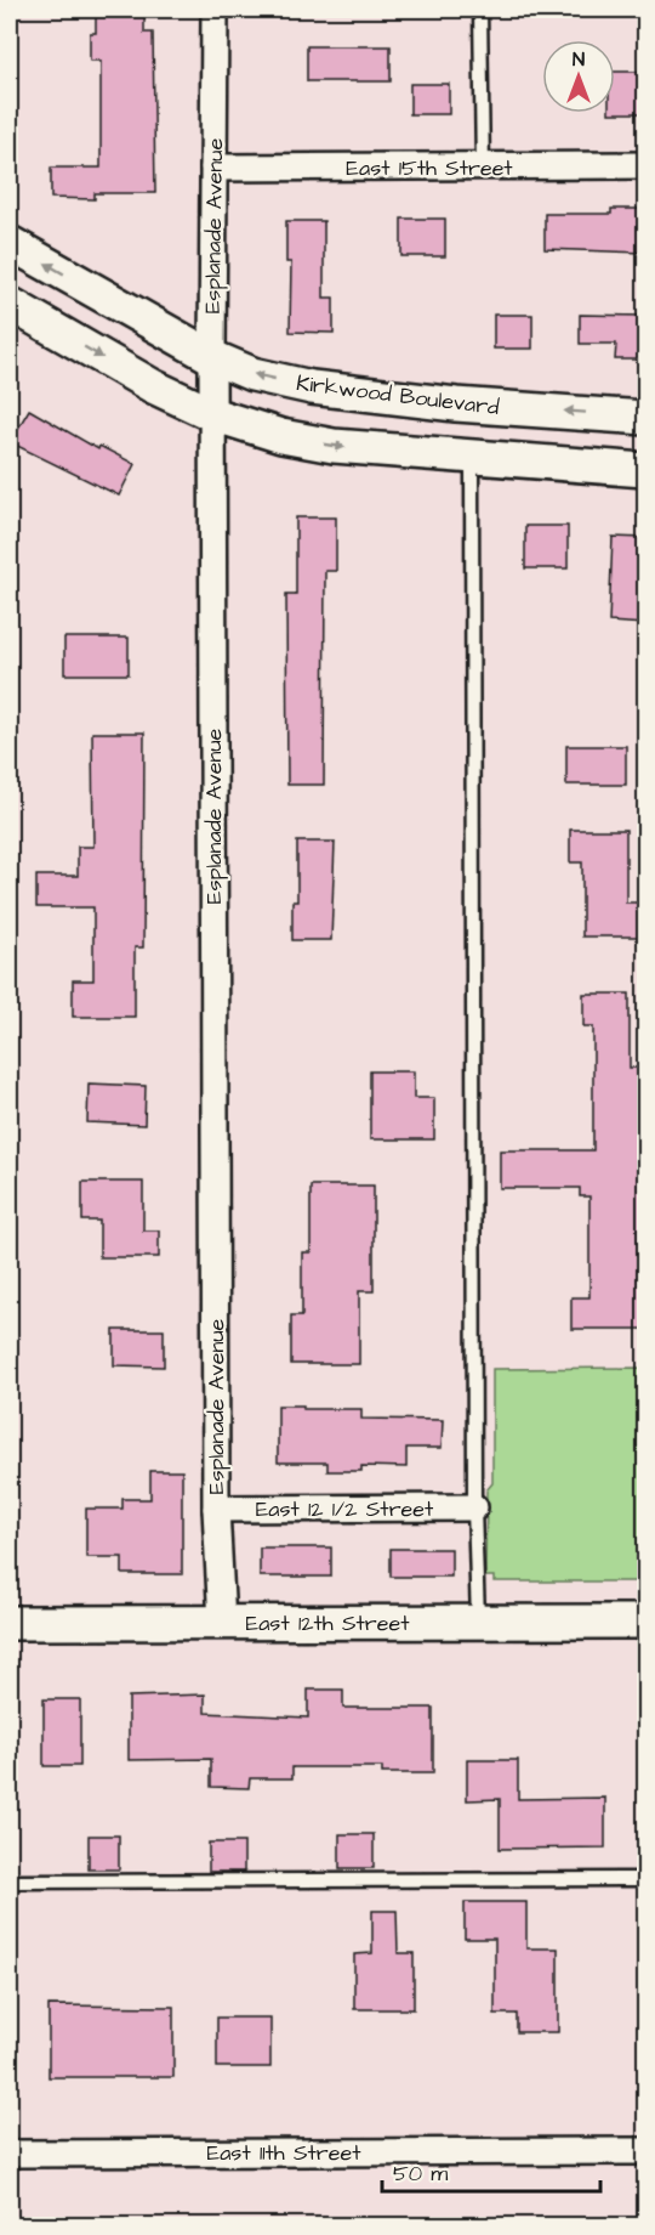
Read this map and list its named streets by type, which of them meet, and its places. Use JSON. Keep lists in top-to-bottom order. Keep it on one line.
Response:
{"streets":{"street":["East 15th Street","Esplanade Avenue","Kirkwood Boulevard","East 12 1/2 Street","East 12th Street","East 11th Street"]},"crossings":[["East 15th Street","Esplanade Avenue"],["Esplanade Avenue","Kirkwood Boulevard"],["Esplanade Avenue","East 12 1/2 Street"],["Esplanade Avenue","East 12th Street"]],"scale_bar":"50 m","north":"top"}
